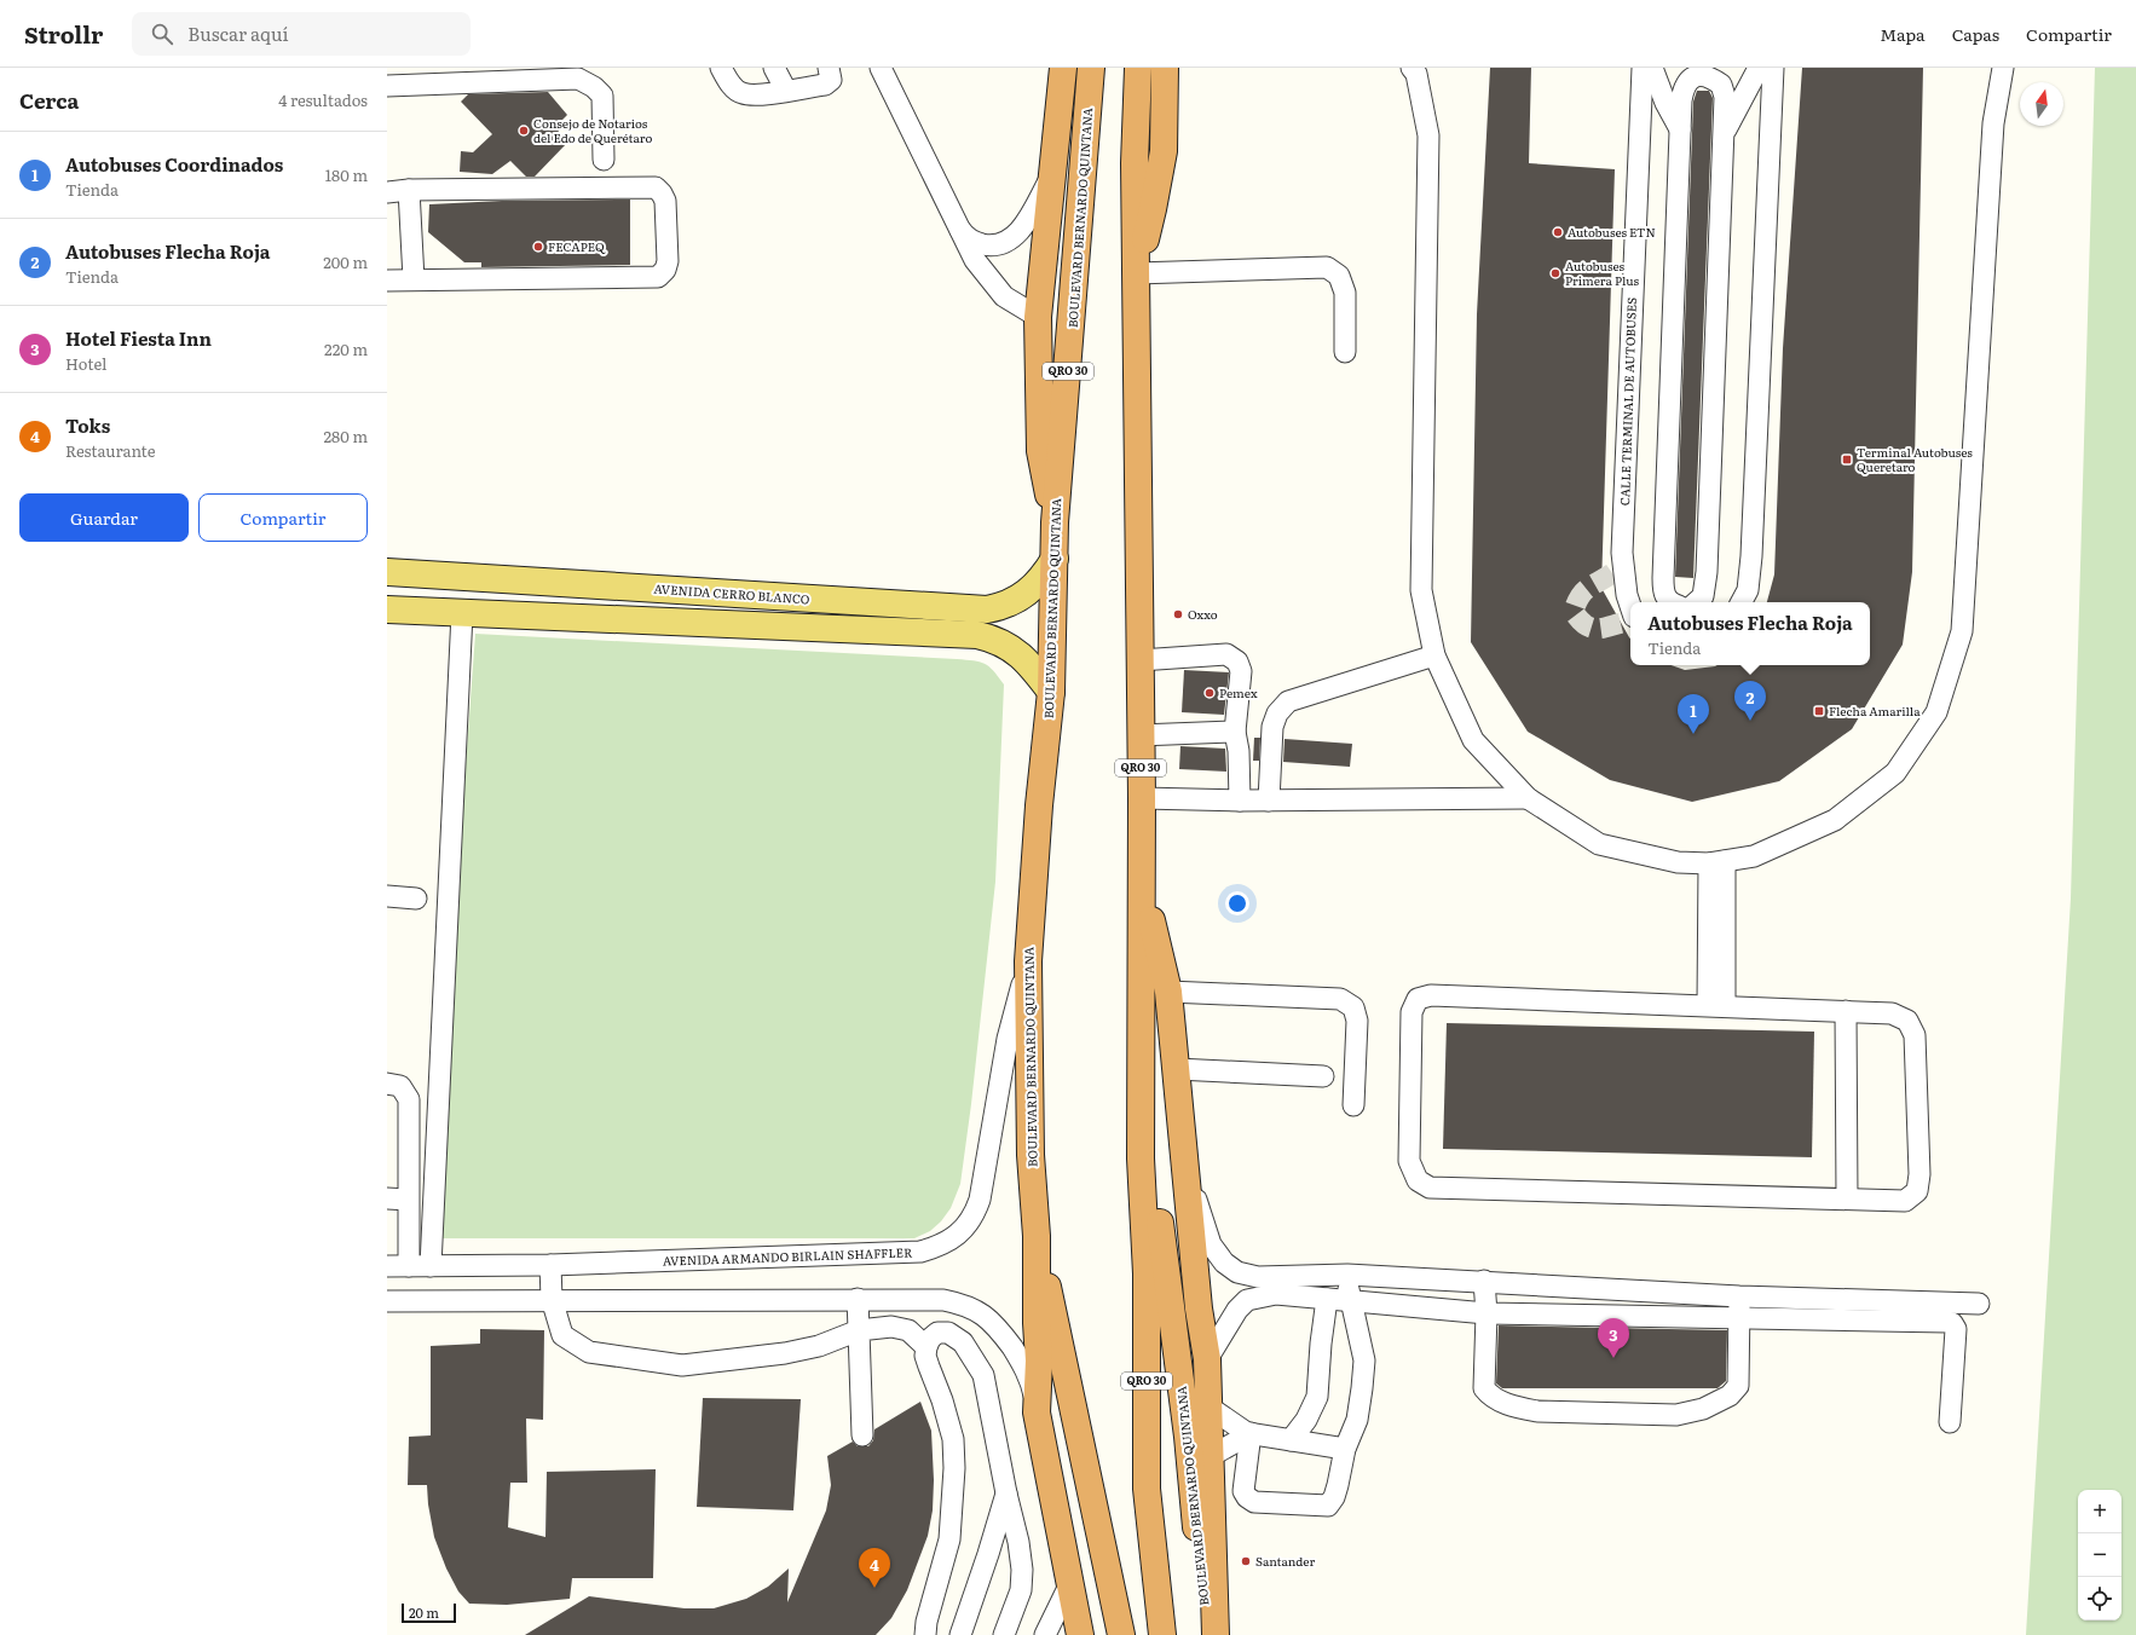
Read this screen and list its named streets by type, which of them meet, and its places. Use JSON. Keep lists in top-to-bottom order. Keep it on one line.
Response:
{"streets":{"highway":["BOULEVARD BERNARDO QUINTANA","QRO 30"],"main road":["AVENIDA CERRO BLANCO"],"street":["CALLE TERMINAL DE AUTOBUSES","AVENIDA ARMANDO BIRLAIN SHAFFLER"]},"crossings":[["BOULEVARD BERNARDO QUINTANA","AVENIDA CERRO BLANCO"],["BOULEVARD BERNARDO QUINTANA","AVENIDA ARMANDO BIRLAIN SHAFFLER"]],"places":{"other":["Consejo de Notarios del Edo de Querétaro","Autobuses ETN","FECAPEQ","Autobuses Primera Plus","Oxxo","Pemex","Santander"],"transit":["Terminal Autobuses Queretaro","Flecha Amarilla"]},"scale_bar":"20 m","north":"top","page":{"header":"Strollr","search":"Buscar aquí","nav":["Mapa","Capas","Compartir"],"heading":["Cerca","4 resultados"],"list":[{"mark":"1","name":"Autobuses Coordinados","note":"Tienda","value":"180 m"},{"mark":"2","name":"Autobuses Flecha Roja","note":"Tienda","value":"200 m"},{"mark":"3","name":"Hotel Fiesta Inn","note":"Hotel","value":"220 m"},{"mark":"4","name":"Toks","note":"Restaurante","value":"280 m"}],"buttons":["Guardar","Compartir"],"popup":["Autobuses Flecha Roja","Tienda"],"pins":["2","1","3","4"],"map_buttons":["+","−"],"scale":"20 m"}}
